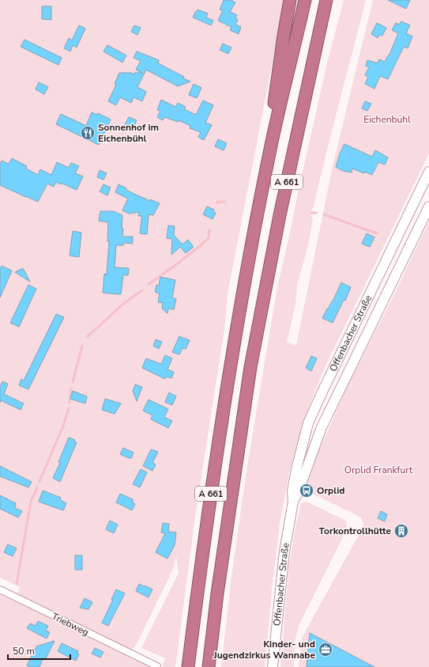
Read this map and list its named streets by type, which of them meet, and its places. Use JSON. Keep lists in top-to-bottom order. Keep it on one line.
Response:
{"streets":{"highway":["A 661"],"main road":["Offenbacher Straße"],"street":["Triebweg"]},"parks":["Eichenbühl","Orplid Frankfurt"],"places":{"restaurant":["Sonnenhof im Eichenbühl"],"bus stop":["Orplid"],"building":["Torkontrollhütte"],"office":["Kinder- und Jugendzirkus Wannabe"]},"scale_bar":"50 m"}
